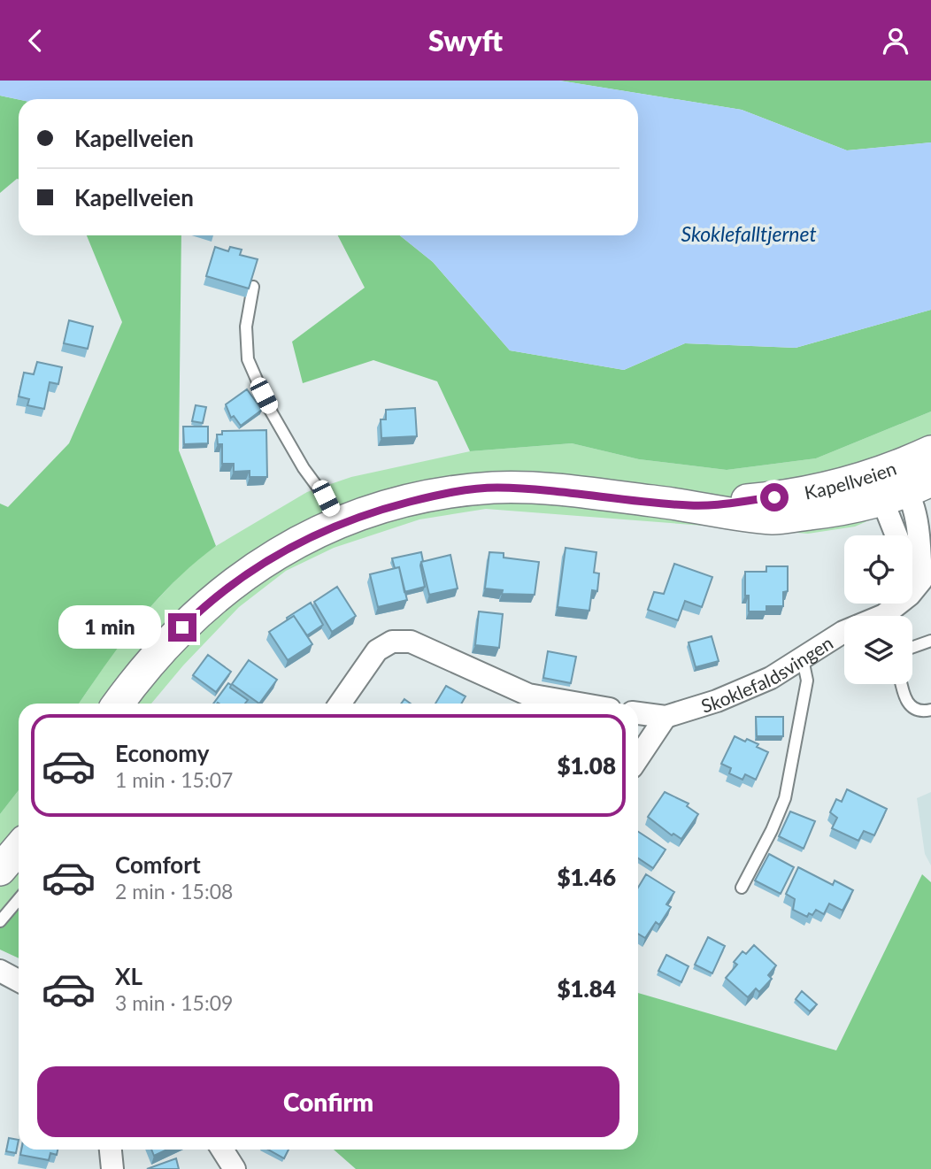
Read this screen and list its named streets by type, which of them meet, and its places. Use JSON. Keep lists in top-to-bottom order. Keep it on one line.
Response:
{"streets":{"main road":["Kapellveien"],"street":["Skoklefaldsvingen"]},"water":["Skoklefalltjernet"],"page":{"header":"Swyft","banner":["Kapellveien","Kapellveien"],"bubble":"1 min","list":[{"name":"Economy","note":"1 min · 15:07","value":"$1.08"},{"name":"Comfort","note":"2 min · 15:08","value":"$1.46"},{"name":"XL","note":"3 min · 15:09","value":"$1.84"}],"buttons":"Confirm"}}
